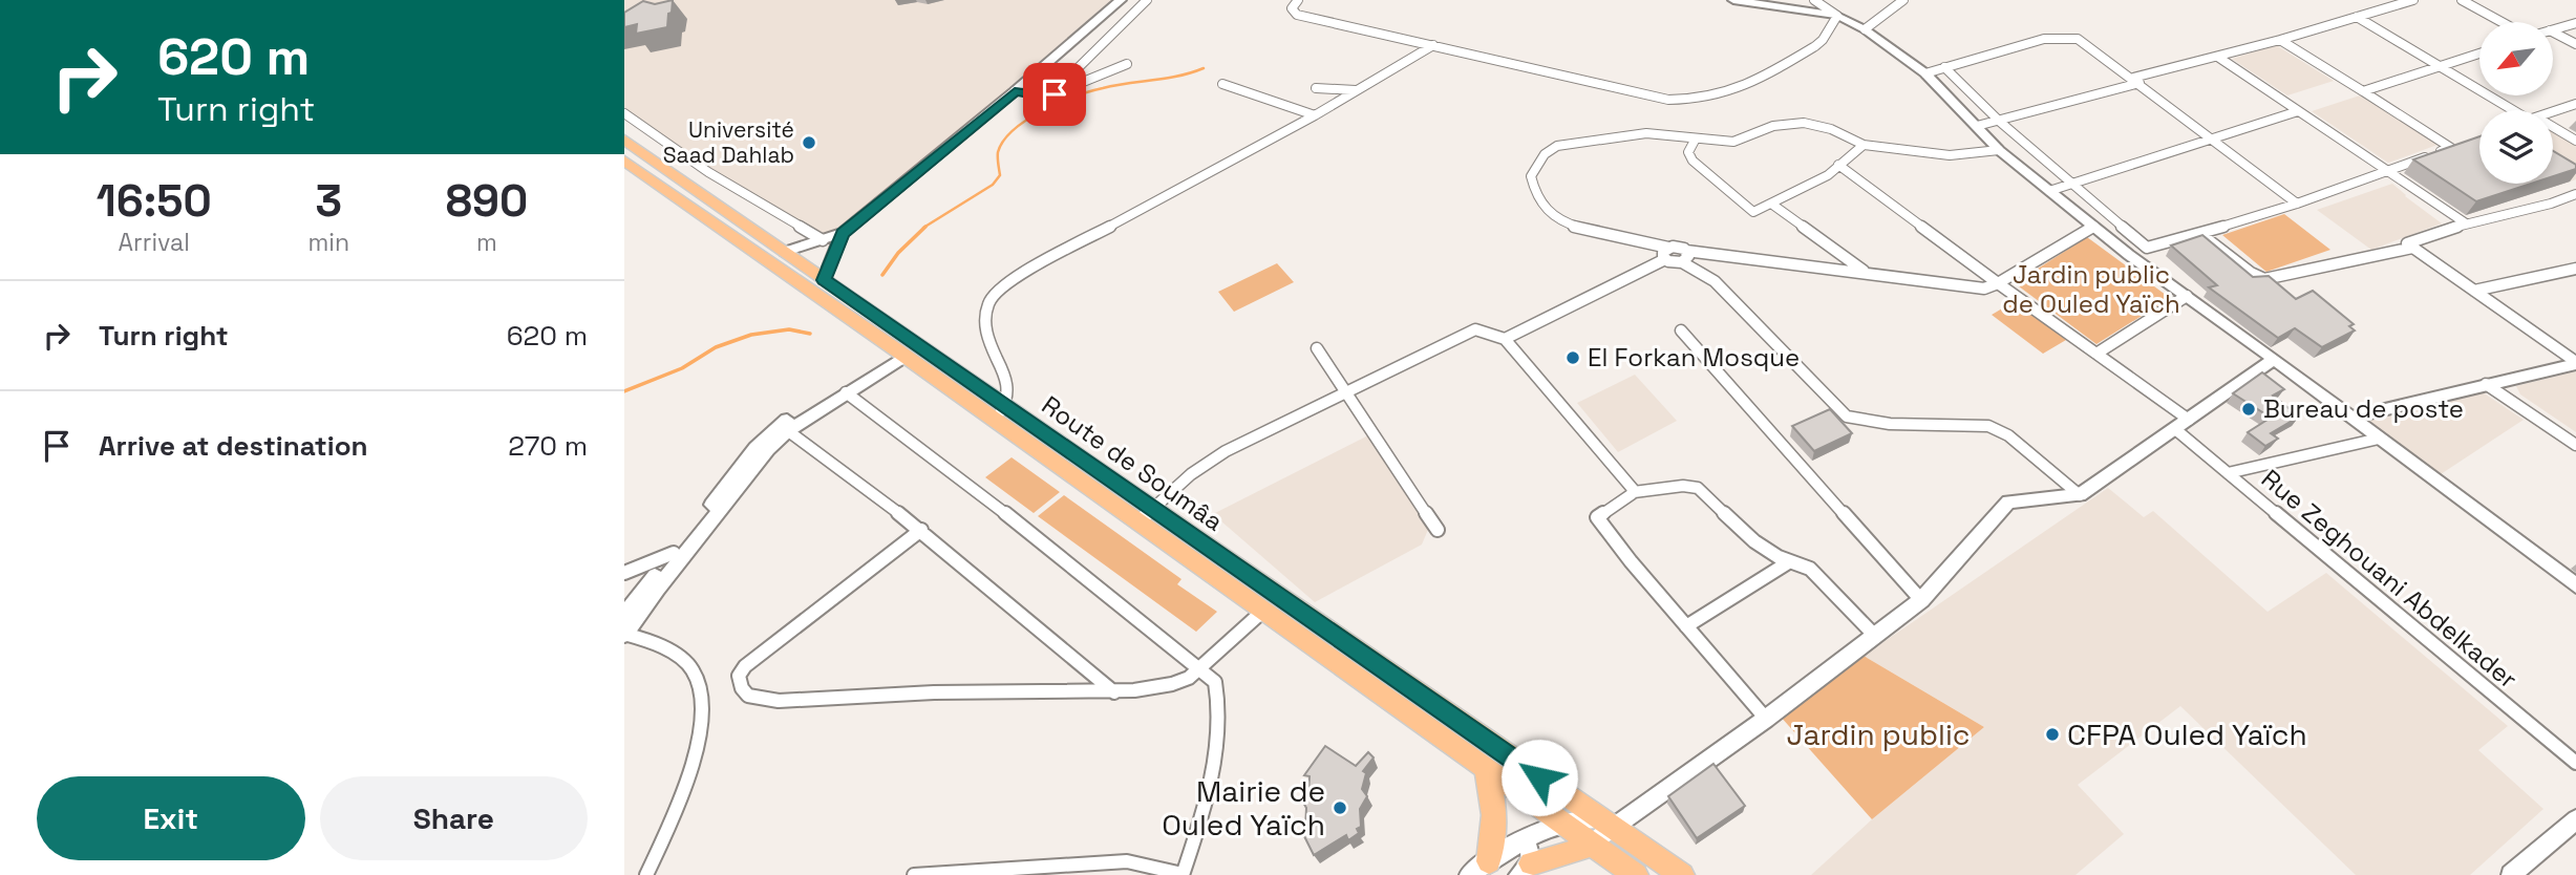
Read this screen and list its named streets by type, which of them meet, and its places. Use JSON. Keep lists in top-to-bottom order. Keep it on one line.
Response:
{"streets":{"highway":["Route de Soumâa"],"street":["Rue Zeghouani Abdelkader"]},"parks":["Jardin public de Ouled Yaïch","Jardin public"],"places":["Université Saad Dahlab","El Forkan Mosque","Bureau de poste","CFPA Ouled Yaïch","Mairie de Ouled Yaïch"],"north":"bottom left","page":{"turn":["620 m","Turn right"],"eta":["16:50","Arrival","3","min","890","m"],"list":[{"name":"Turn right","value":"620 m"},{"name":"Arrive at destination","value":"270 m"}],"buttons":["Exit","Share"]}}
